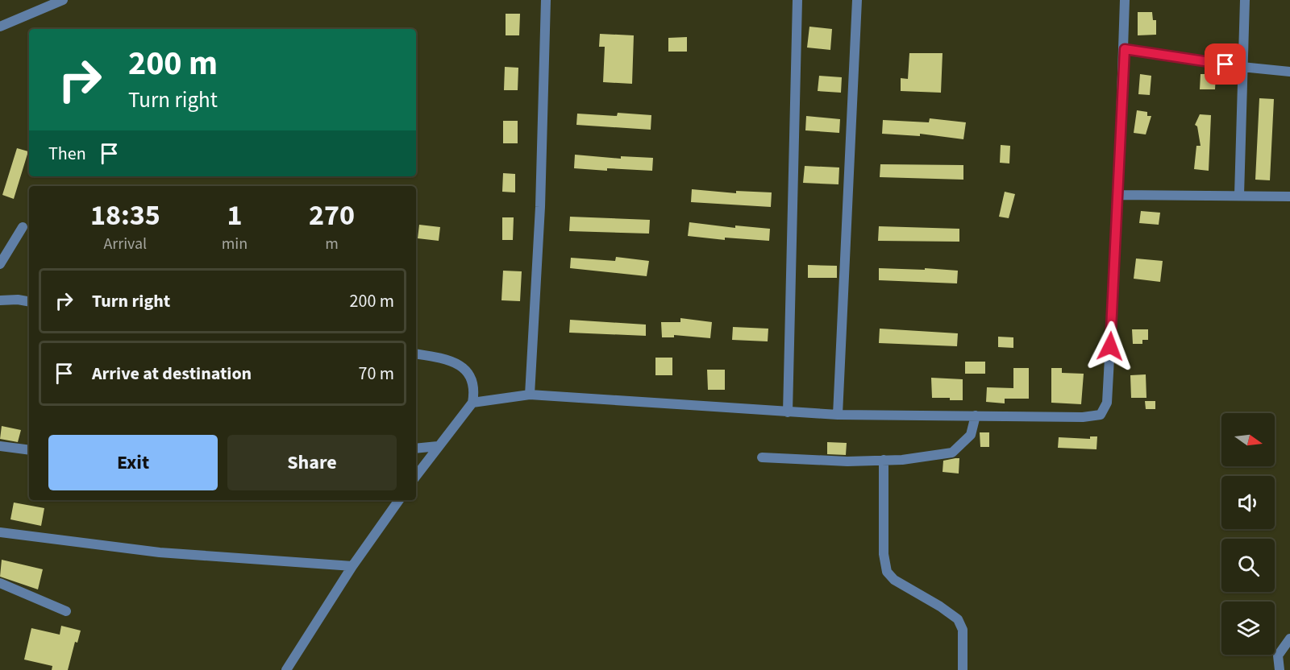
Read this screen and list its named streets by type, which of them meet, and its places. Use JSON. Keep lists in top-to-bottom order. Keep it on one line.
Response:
{"north":"right","page":{"turn":["200 m","Turn right"],"then":"Then","eta":["18:35","Arrival","1","min","270","m"],"list":[{"name":"Turn right","value":"200 m"},{"name":"Arrive at destination","value":"70 m"}],"buttons":["Exit","Share"]}}
